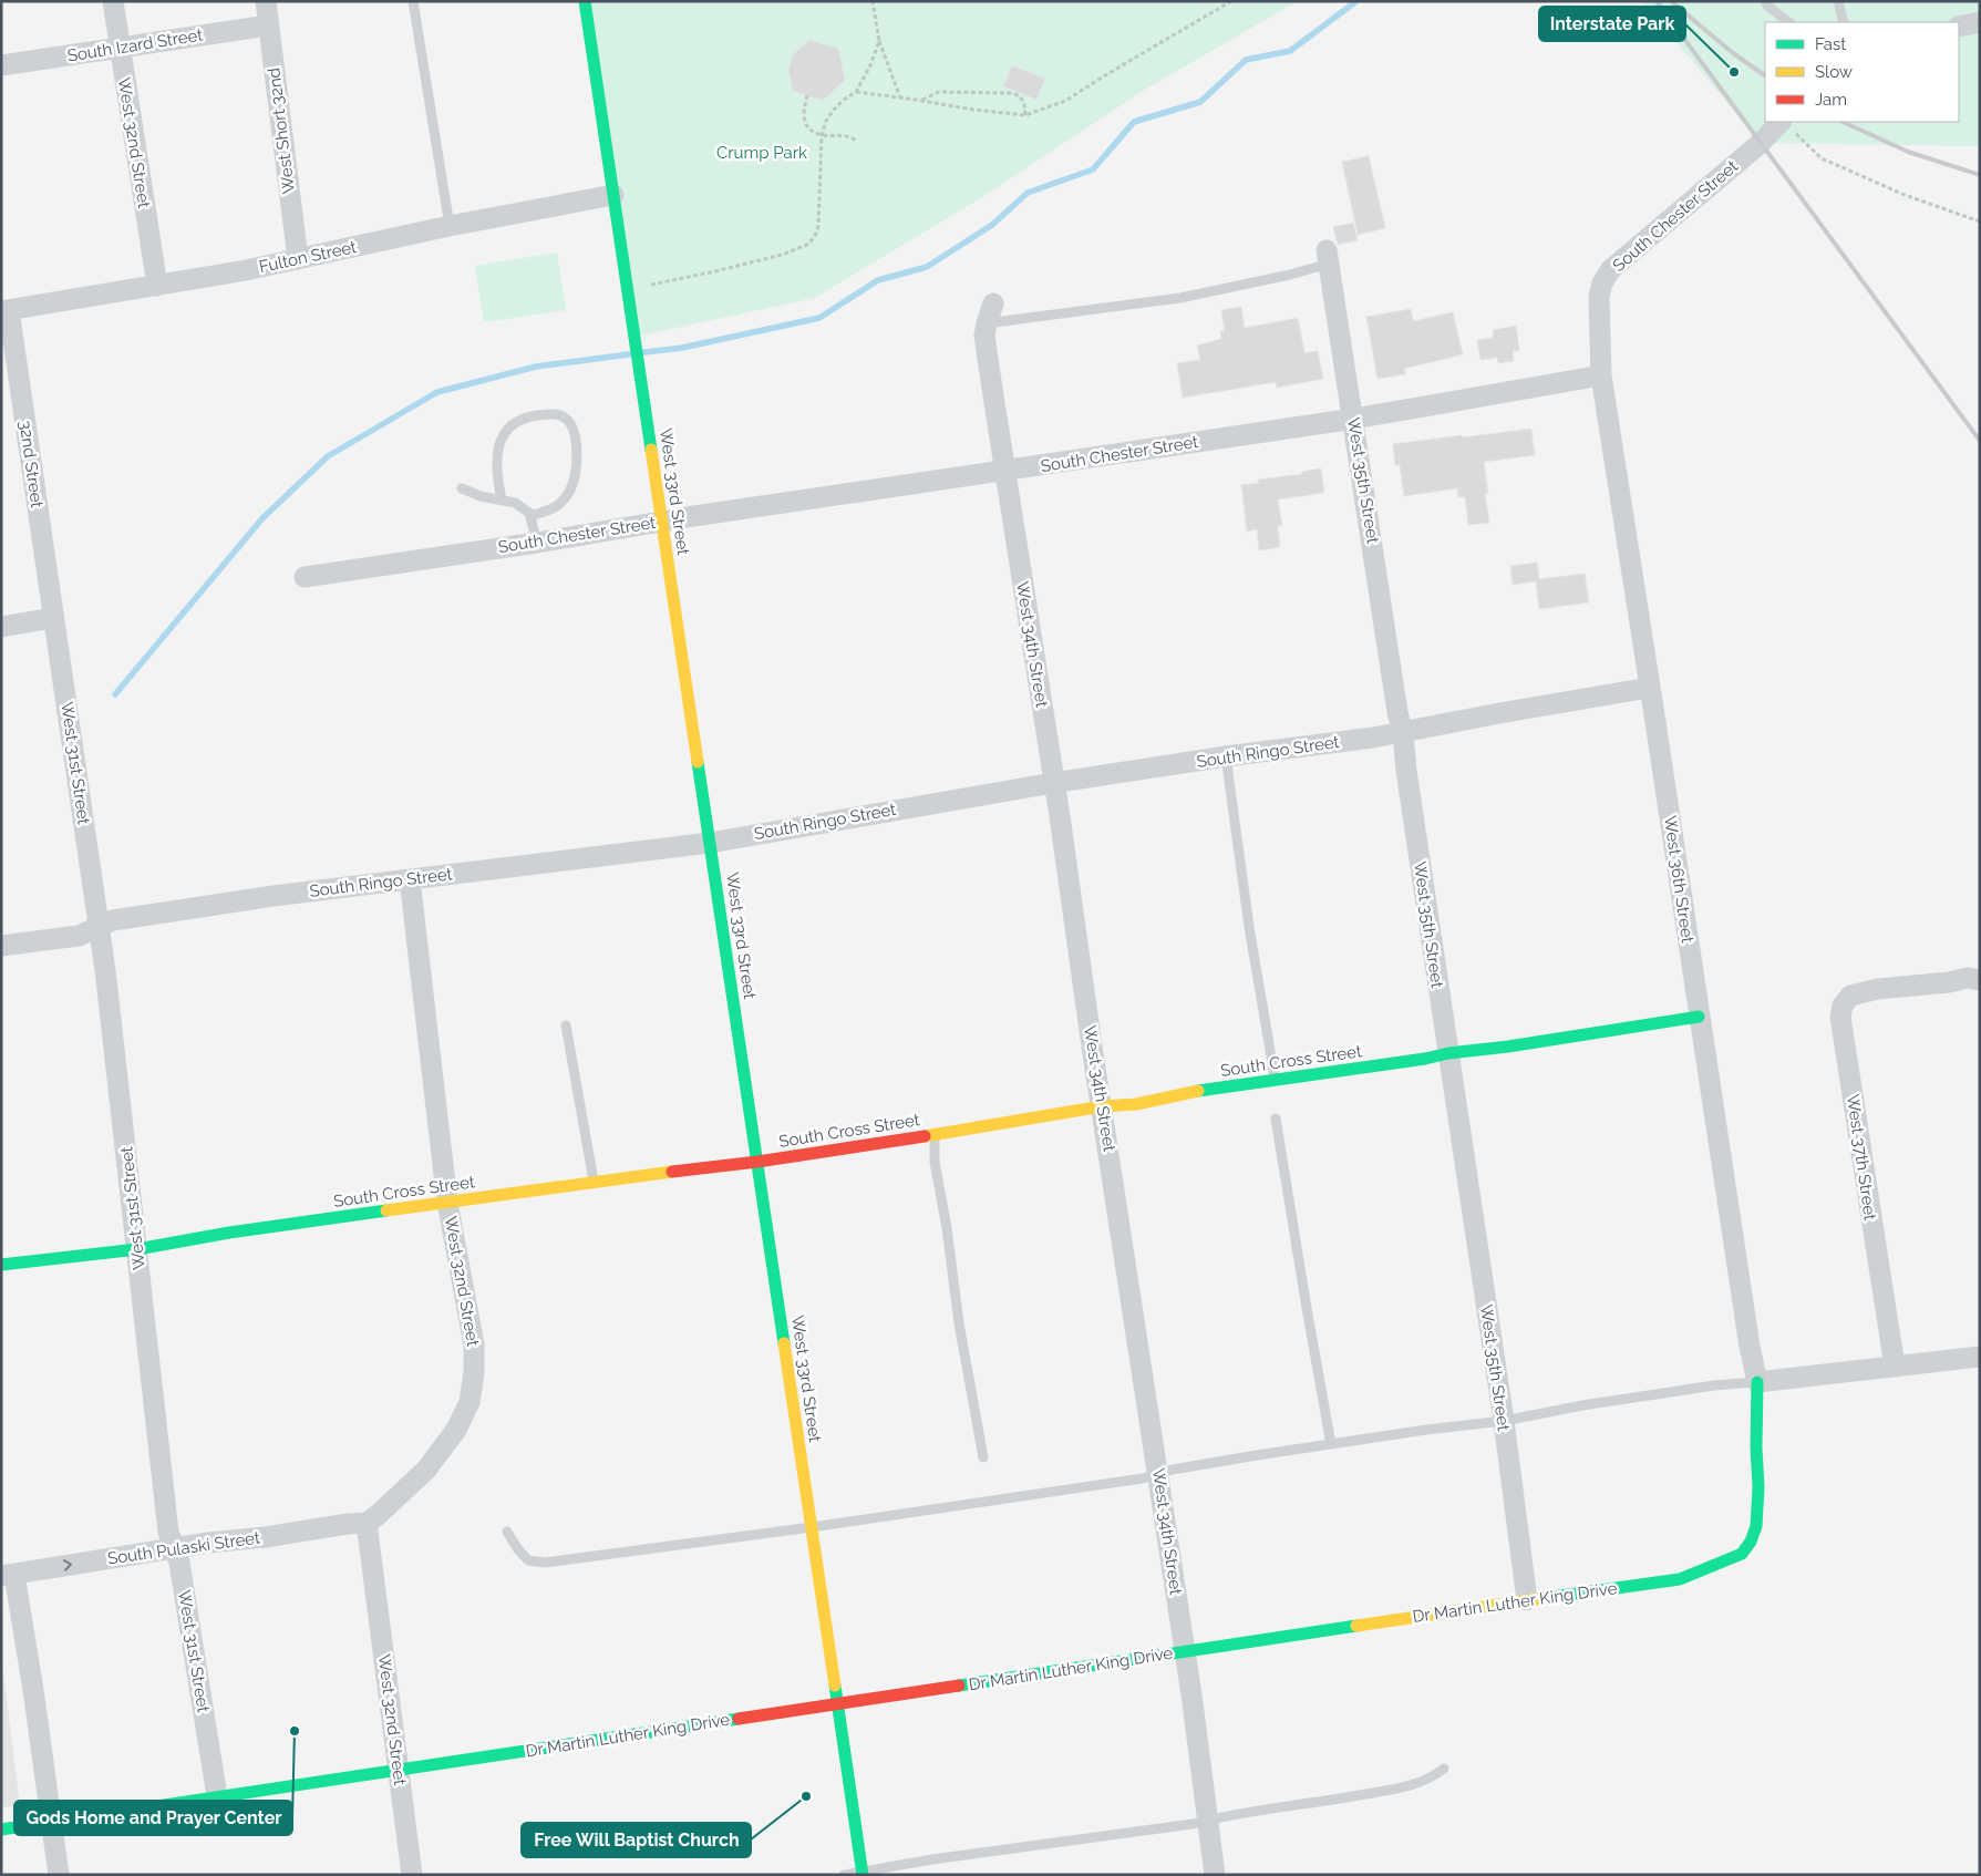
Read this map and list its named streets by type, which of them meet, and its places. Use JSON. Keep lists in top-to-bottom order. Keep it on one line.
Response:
{"streets":{"street":["South Izard Street","West Short 32nd","West 32nd Street","South Chester Street","Fulton Street","32nd Street","West 35th Street","West 33rd Street","West 34th Street","South Ringo Street","West 31st Street","West 36th Street","South Cross Street","West 37th Street","South Pulaski Street","Dr Martin Luther King Drive"]},"crossings":[["South Izard Street","West Short 32nd"],["South Izard Street","West 32nd Street"],["West Short 32nd","Fulton Street"],["West 32nd Street","Fulton Street"],["West 32nd Street","South Ringo Street"],["West 32nd Street","South Cross Street"],["West 32nd Street","South Pulaski Street"],["West 32nd Street","Dr Martin Luther King Drive"],["South Chester Street","West 35th Street"],["South Chester Street","West 33rd Street"],["South Chester Street","West 34th Street"],["South Chester Street","West 36th Street"],["Fulton Street","32nd Street"],["Fulton Street","West 33rd Street"],["32nd Street","West 31st Street"],["West 35th Street","South Ringo Street"],["West 35th Street","South Cross Street"],["West 35th Street","Dr Martin Luther King Drive"],["West 33rd Street","South Ringo Street"],["West 33rd Street","South Cross Street"],["West 33rd Street","Dr Martin Luther King Drive"],["West 34th Street","South Ringo Street"],["West 34th Street","South Cross Street"],["West 34th Street","Dr Martin Luther King Drive"],["South Ringo Street","West 31st Street"],["South Ringo Street","West 36th Street"],["West 31st Street","South Cross Street"],["West 31st Street","South Pulaski Street"],["West 31st Street","Dr Martin Luther King Drive"],["West 36th Street","South Cross Street"],["West 36th Street","Dr Martin Luther King Drive"]],"one_way":["South Pulaski Street"],"parks":["Crump Park"],"places":["Interstate Park","Gods Home and Prayer Center","Free Will Baptist Church"],"legend":["Fast","Slow","Jam"]}
